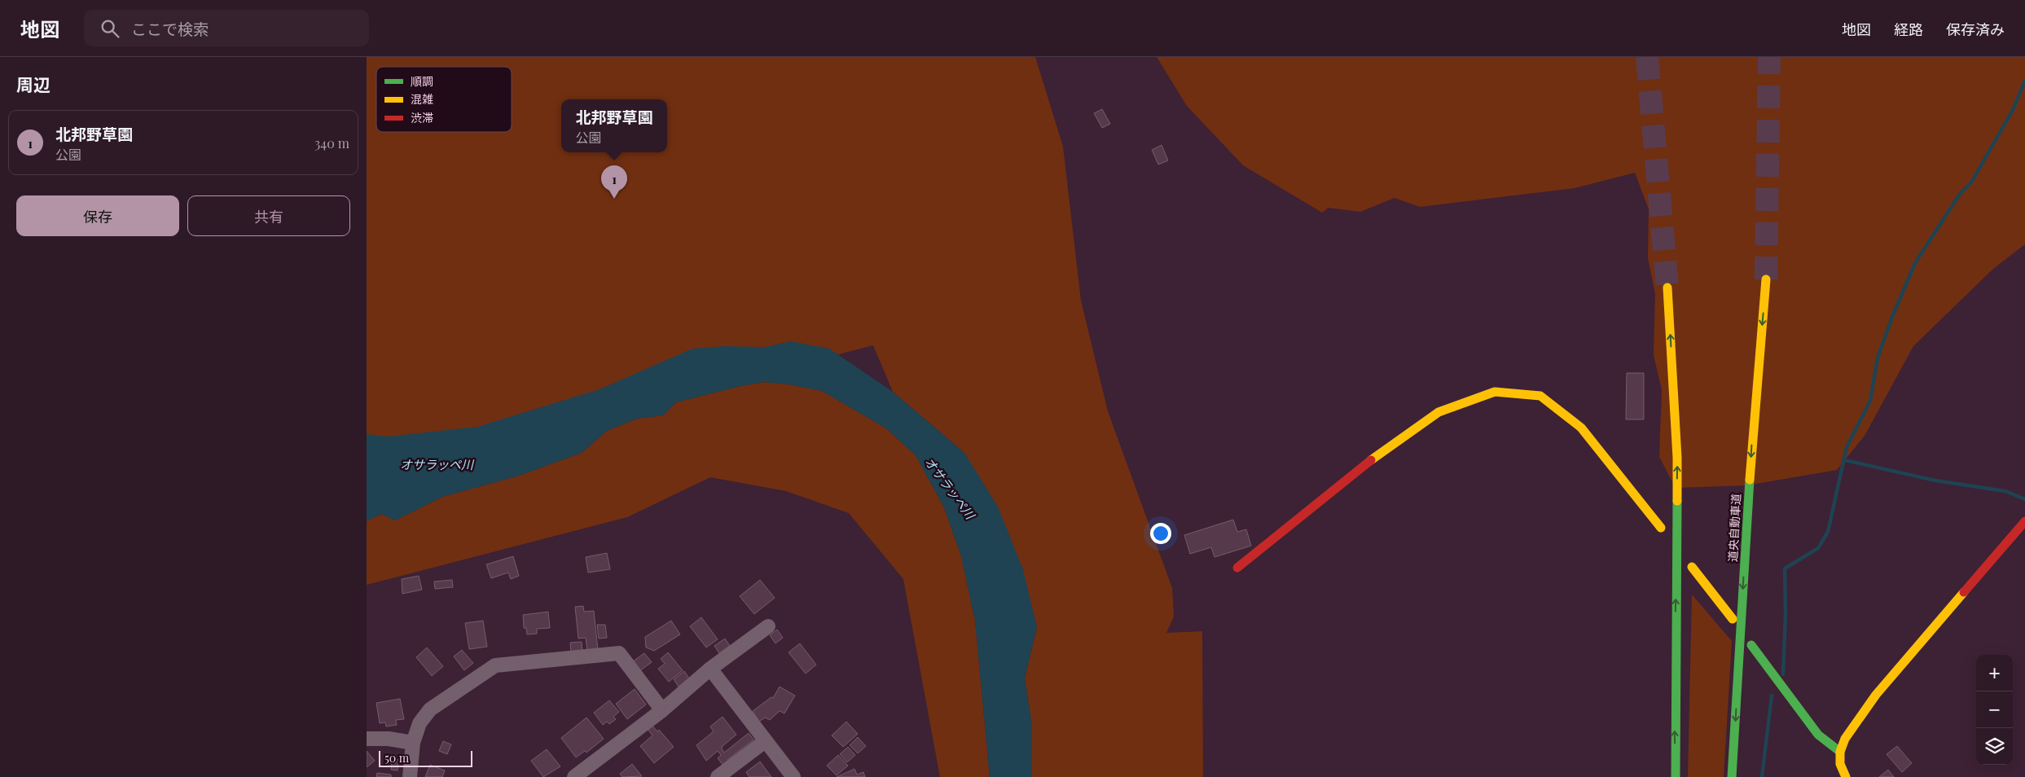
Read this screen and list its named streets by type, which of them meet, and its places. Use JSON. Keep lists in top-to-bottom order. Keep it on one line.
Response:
{"streets":{"main road":["道央自動車道"]},"water":["オサラッペ川"],"legend":["順調","混雑","渋滞"],"scale_bar":"50 m","page":{"header":"地図","search":"ここで検索","nav":["地図","経路","保存済み"],"heading":"周辺","popup":["北邦野草園","公園"],"list":[{"mark":"1","name":"北邦野草園","note":"公園","value":"340 m"}],"pins":"1","buttons":["保存","共有"],"map_buttons":["+","−"],"scale":"50 m"}}
